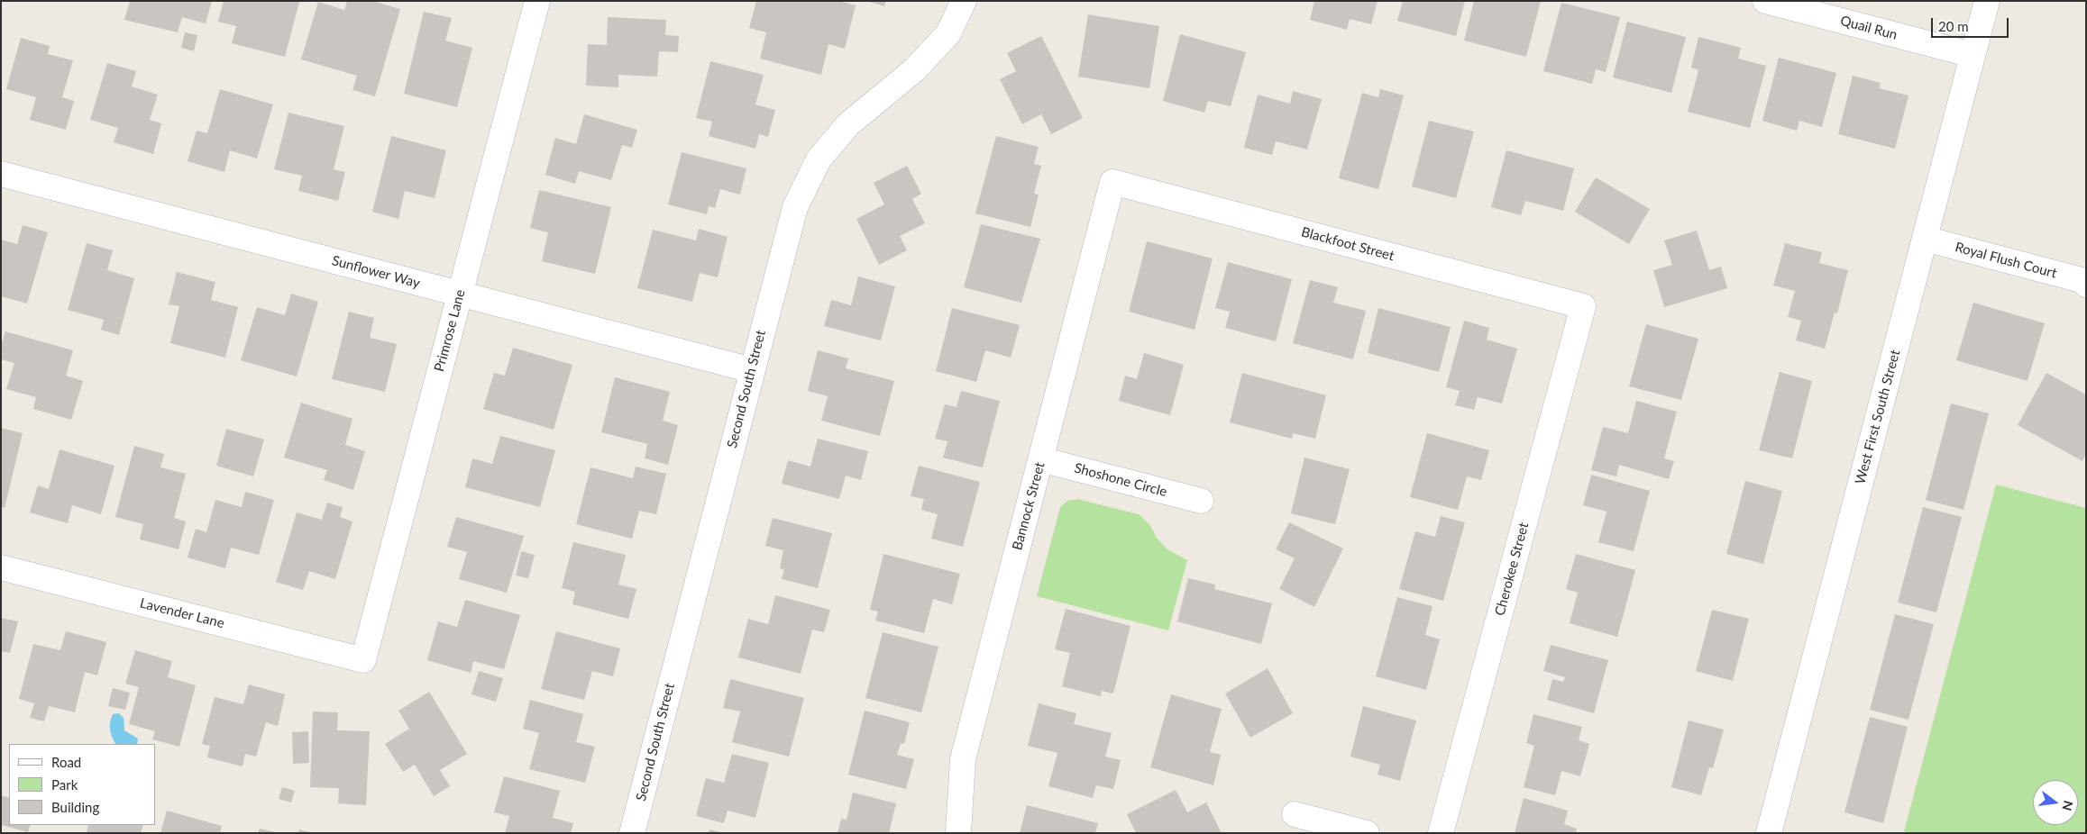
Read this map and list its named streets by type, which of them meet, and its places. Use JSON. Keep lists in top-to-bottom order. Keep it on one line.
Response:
{"streets":{"street":["Quail Run","Blackfoot Street","Royal Flush Court","Sunflower Way","Primrose Lane","Second South Street","West First South Street","Shoshone Circle","Bannock Street","Cherokee Street","Lavender Lane"]},"crossings":[["Quail Run","West First South Street"],["Blackfoot Street","Bannock Street"],["Blackfoot Street","Cherokee Street"],["Royal Flush Court","West First South Street"],["Sunflower Way","Primrose Lane"],["Sunflower Way","Second South Street"],["Primrose Lane","Lavender Lane"],["Shoshone Circle","Bannock Street"]],"legend":["Road","Park","Building"],"scale_bar":"20 m","north":"right"}
